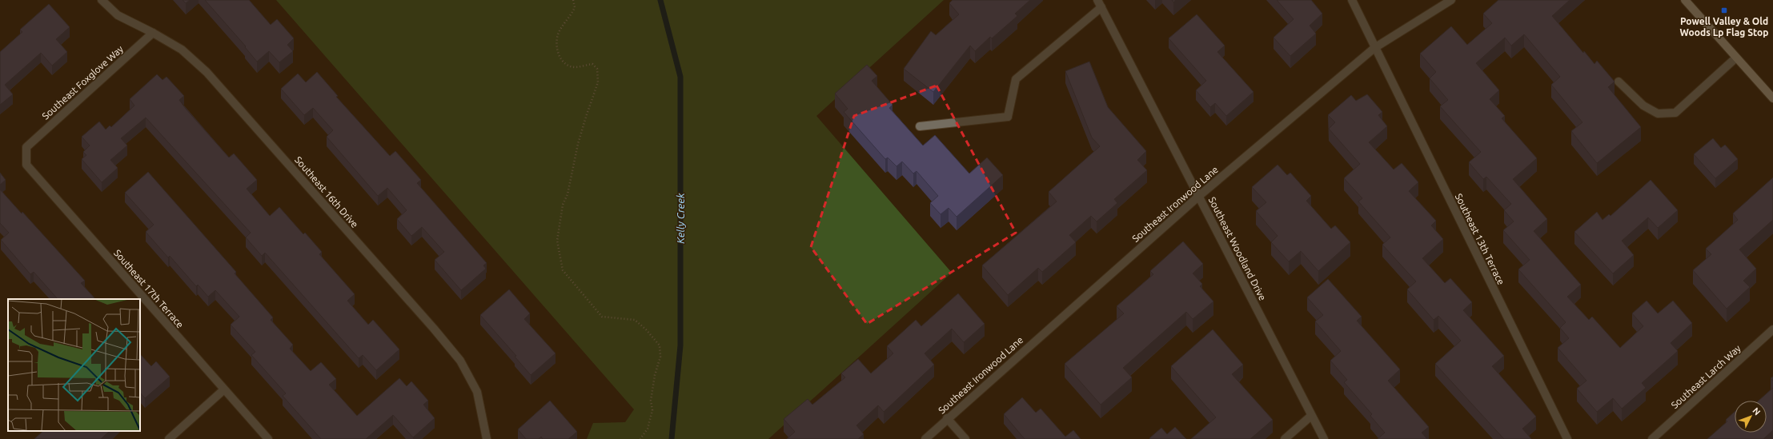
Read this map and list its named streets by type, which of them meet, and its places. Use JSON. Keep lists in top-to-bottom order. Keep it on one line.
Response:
{"streets":{"street":["Southeast Foxglove Way","Southeast 16th Drive","Southeast Ironwood Lane","Southeast 13th Terrace","Southeast Woodland Drive","Southeast 17th Terrace","Southeast Larch Way"]},"crossings":[["Southeast Foxglove Way","Southeast 16th Drive"],["Southeast Foxglove Way","Southeast 17th Terrace"],["Southeast Ironwood Lane","Southeast 13th Terrace"],["Southeast Ironwood Lane","Southeast Woodland Drive"]],"water":["Kelly Creek"],"places":{"transit":["Powell Valley & Old Woods Lp Flag Stop"]},"north":"top right"}
